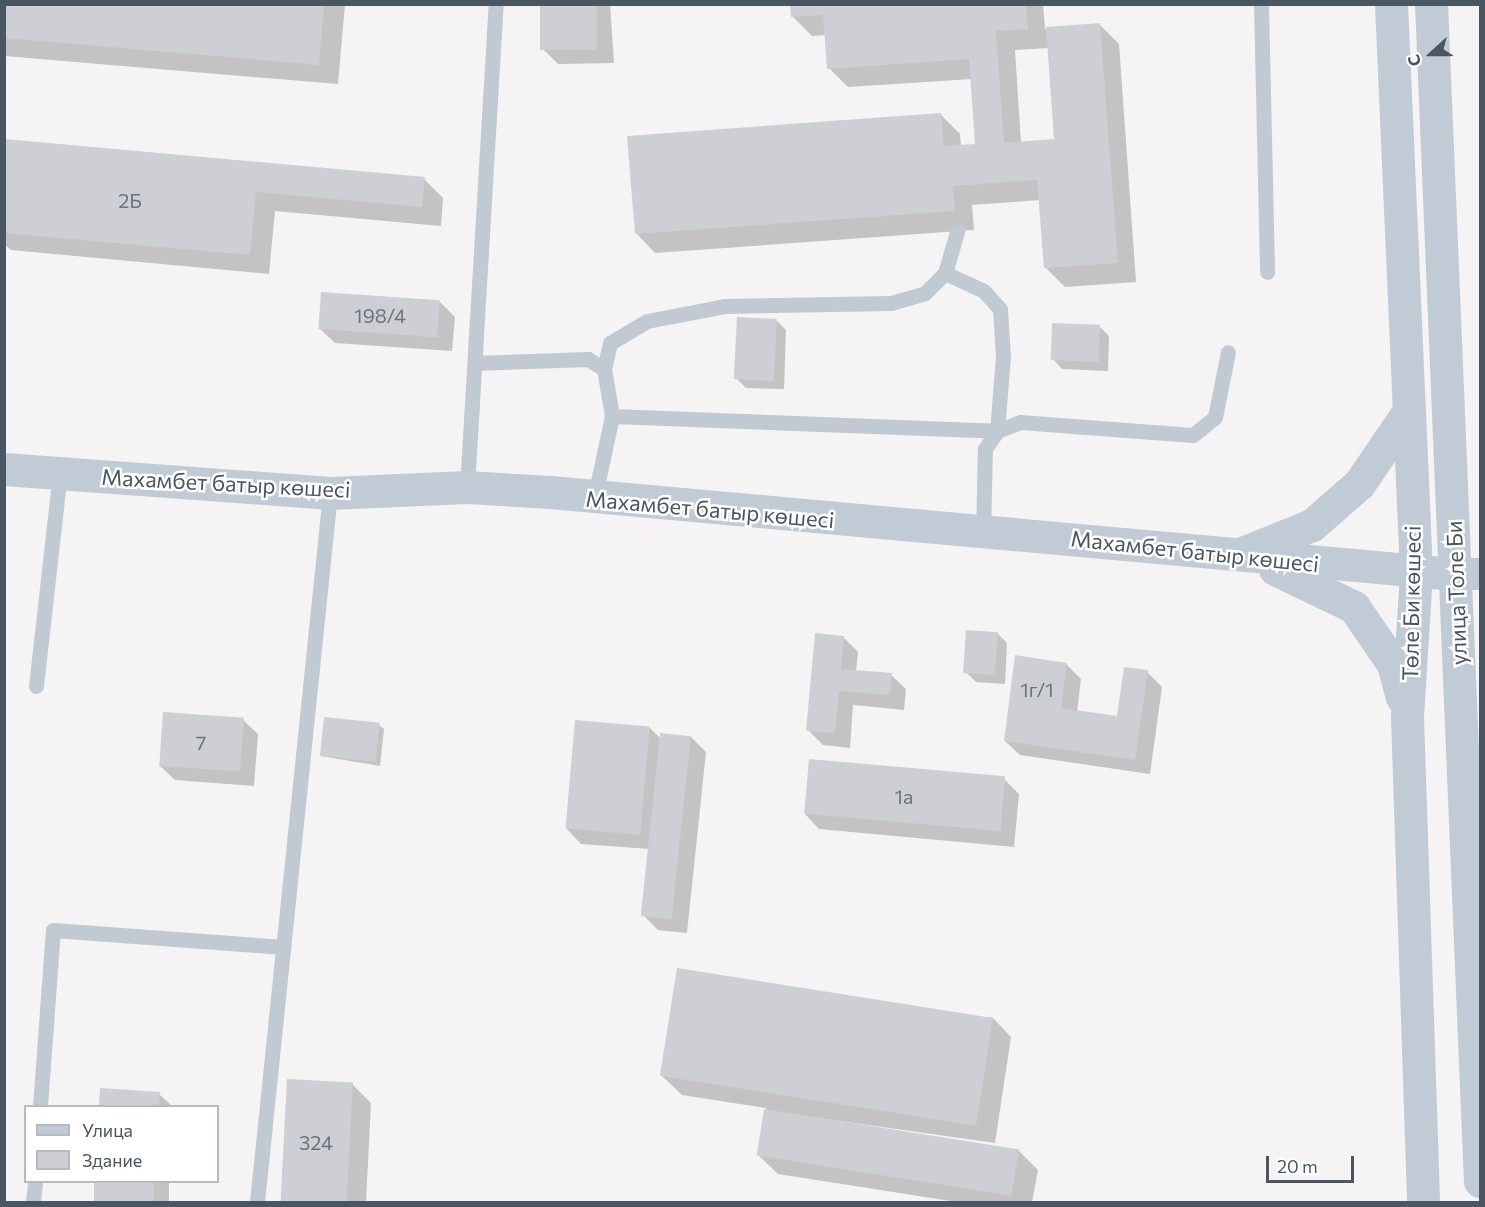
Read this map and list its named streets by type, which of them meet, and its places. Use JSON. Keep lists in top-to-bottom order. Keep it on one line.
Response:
{"streets":{"main road":["Махамбет батыр көшесі","улица Толе Би","Төле Би көшесі"]},"crossings":[["Махамбет батыр көшесі","улица Толе Би"],["Махамбет батыр көшесі","Төле Би көшесі"]],"house_numbers":["2Б","198/4","1г/1","7","1а","324"],"legend":["Улица","Здание"],"scale_bar":"20 m","north":"left"}
